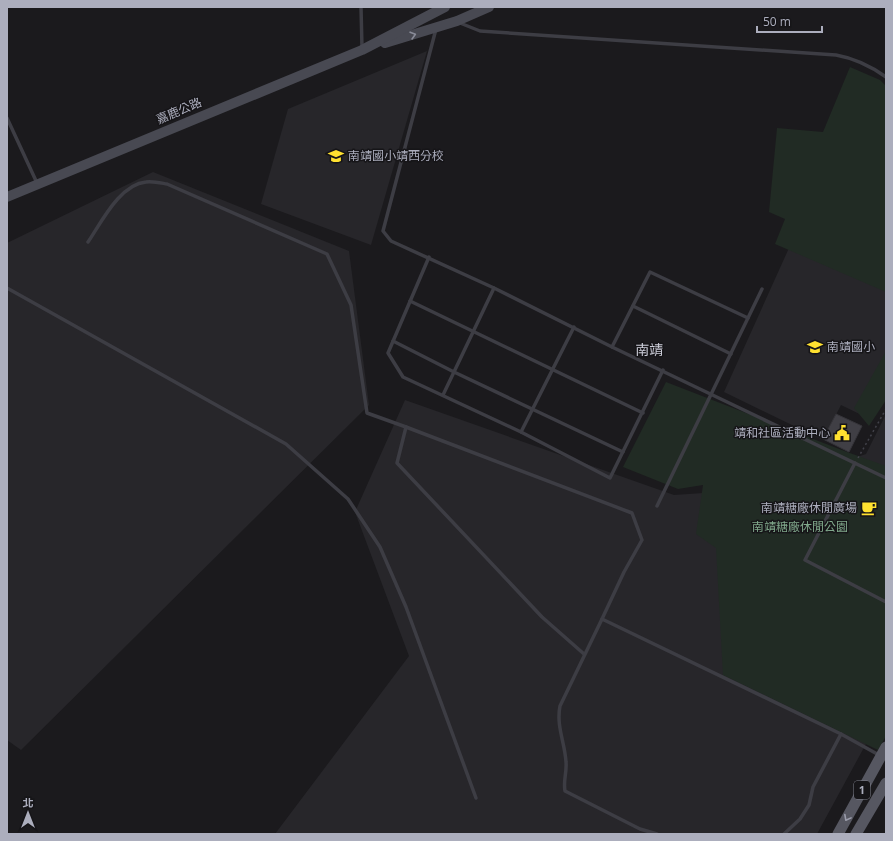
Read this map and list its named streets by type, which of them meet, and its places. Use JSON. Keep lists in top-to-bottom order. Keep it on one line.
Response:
{"streets":{"main road":["嘉鹿公路","1"]},"districts":["南靖"],"parks":["南靖糖廠休閒公園"],"places":{"school or university":["南靖國小靖西分校","南靖國小"],"public building":["靖和社區活動中心"],"cafe":["南靖糖廠休閒廣場"]},"scale_bar":"50 m","north":"top"}
